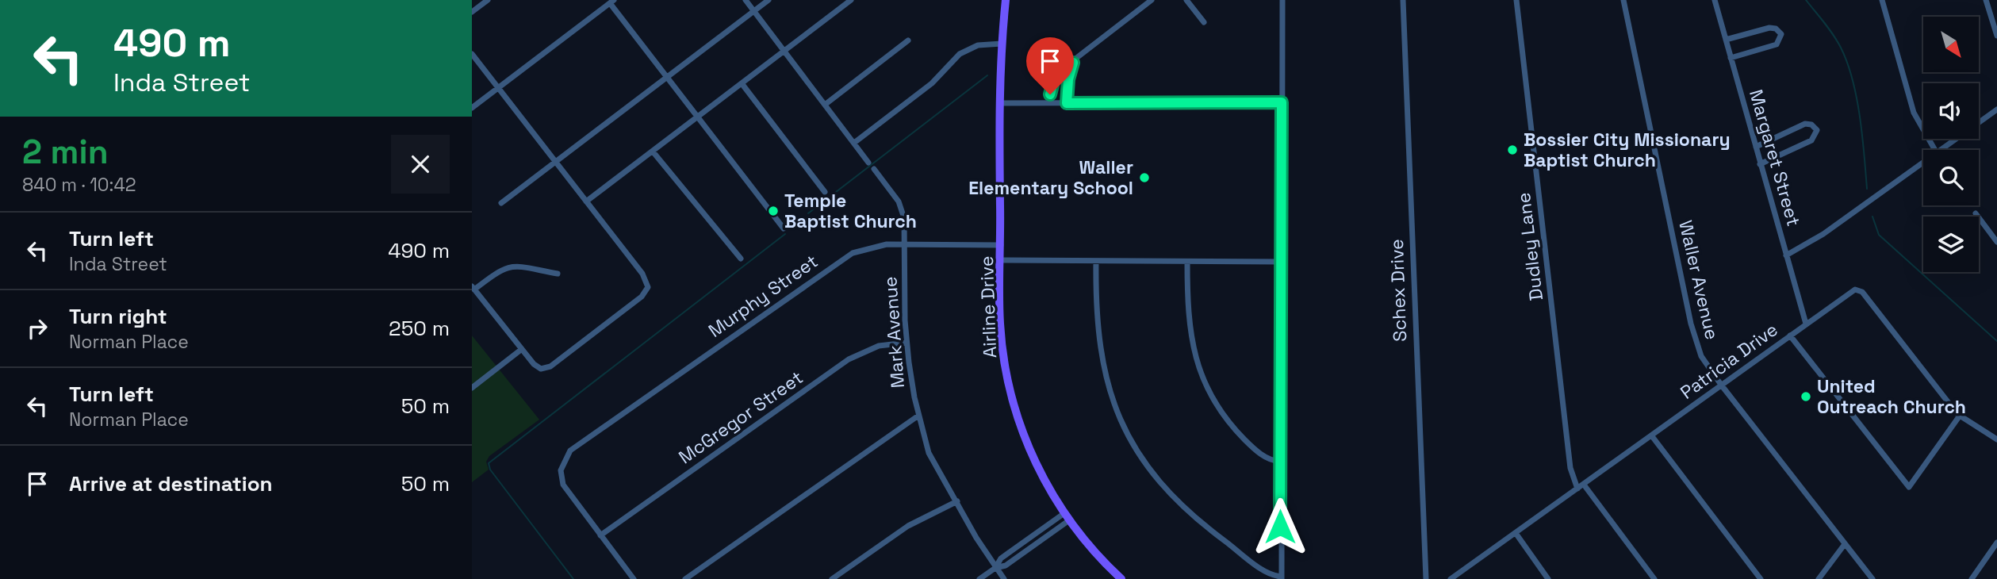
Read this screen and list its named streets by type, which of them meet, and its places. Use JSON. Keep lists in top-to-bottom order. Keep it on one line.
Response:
{"streets":{"main road":["Airline Drive"],"street":["Margaret Street","Dudley Lane","Waller Avenue","Schex Drive","Murphy Street","Mark Avenue","Patricia Drive","McGregor Street"]},"crossings":[["Margaret Street","Patricia Drive"],["Dudley Lane","Patricia Drive"],["Waller Avenue","Patricia Drive"],["Murphy Street","Airline Drive"],["Murphy Street","Mark Avenue"],["Murphy Street","McGregor Street"],["Mark Avenue","McGregor Street"]],"places":["Bossier City Missionary Baptist Church","Waller Elementary School","Temple Baptist Church","United Outreach Church"],"north":"bottom right","page":{"turn":["490 m","Inda Street"],"heading":["2 min","840 m · 10:42"],"list":[{"name":"Turn left","note":"Inda Street","value":"490 m"},{"name":"Turn right","note":"Norman Place","value":"250 m"},{"name":"Turn left","note":"Norman Place","value":"50 m"},{"name":"Arrive at destination","value":"50 m"}]}}
